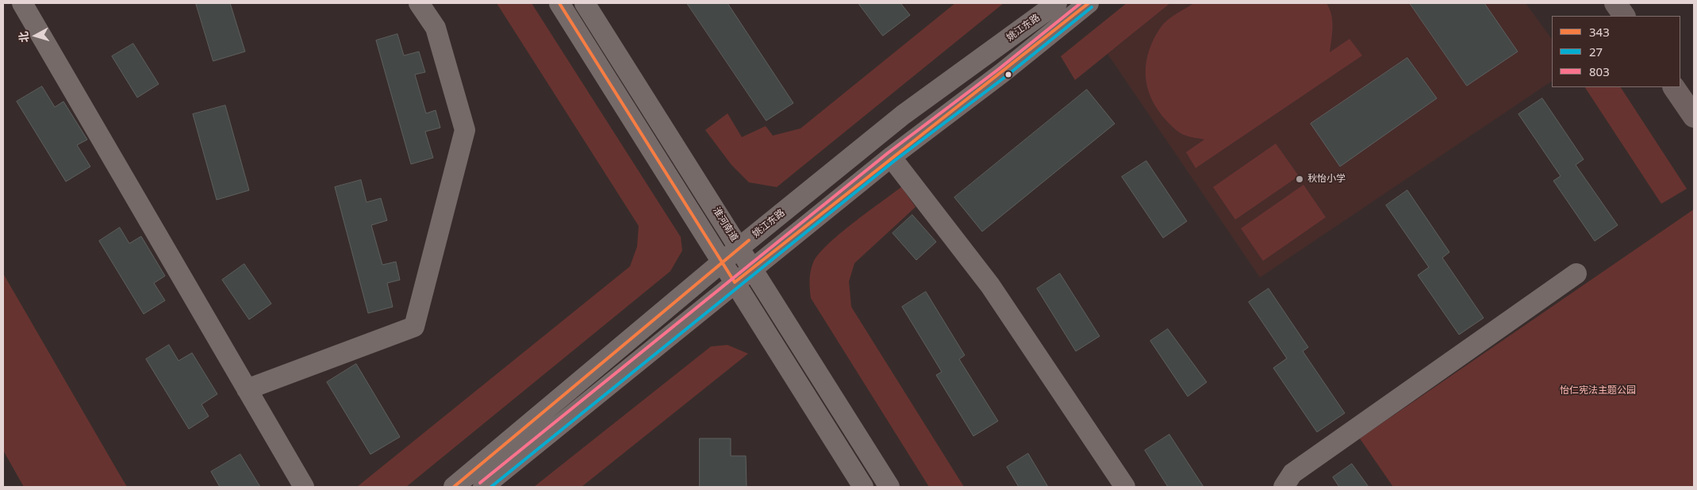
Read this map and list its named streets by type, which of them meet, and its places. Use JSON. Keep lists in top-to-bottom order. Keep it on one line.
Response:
{"streets":{"street":["姚江东路","淮河南道"]},"crossings":[["姚江东路","淮河南道"]],"parks":["怡仁宪法主题公园"],"places":["秋怡小学"],"lines":["transit line 343","transit line 803","transit line 27"],"legend":["343","27","803"],"north":"left"}
